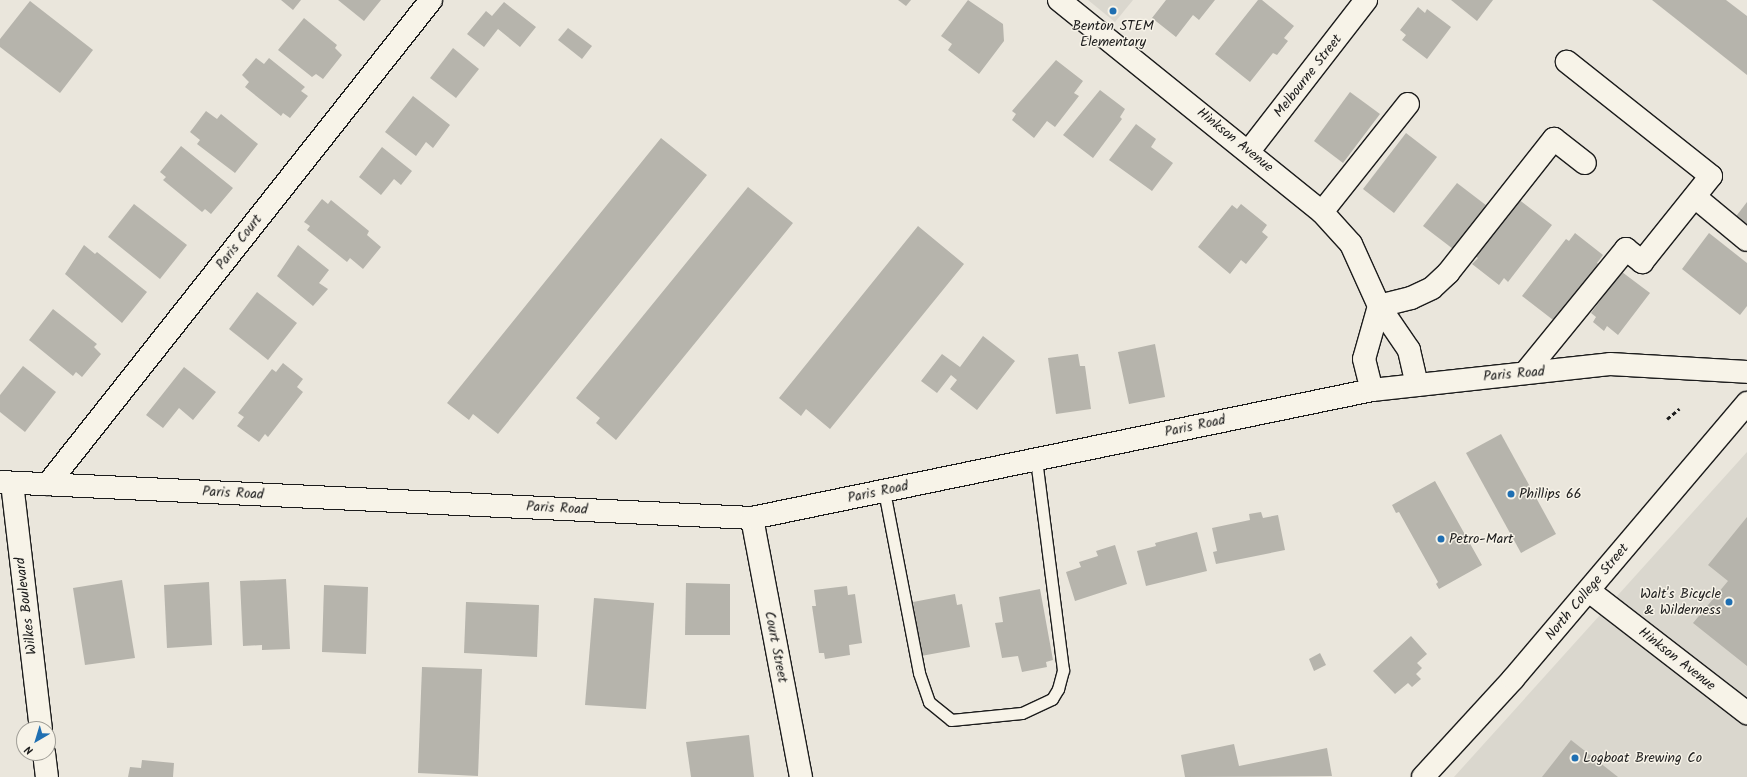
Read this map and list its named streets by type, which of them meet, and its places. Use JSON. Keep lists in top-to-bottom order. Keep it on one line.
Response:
{"streets":{"street":["Melbourne Street","Hinkson Avenue","Paris Court","Paris Road","North College Street","Wilkes Boulevard","Court Street"]},"crossings":[["Melbourne Street","Hinkson Avenue"],["Hinkson Avenue","Paris Road"],["Hinkson Avenue","North College Street"],["Paris Court","Paris Road"],["Paris Road","Wilkes Boulevard"],["Paris Road","Court Street"]],"places":["Benton STEM Elementary","Phillips 66","Petro-Mart","Walt's Bicycle & Wilderness","Logboat Brewing Co"],"north":"bottom left"}
